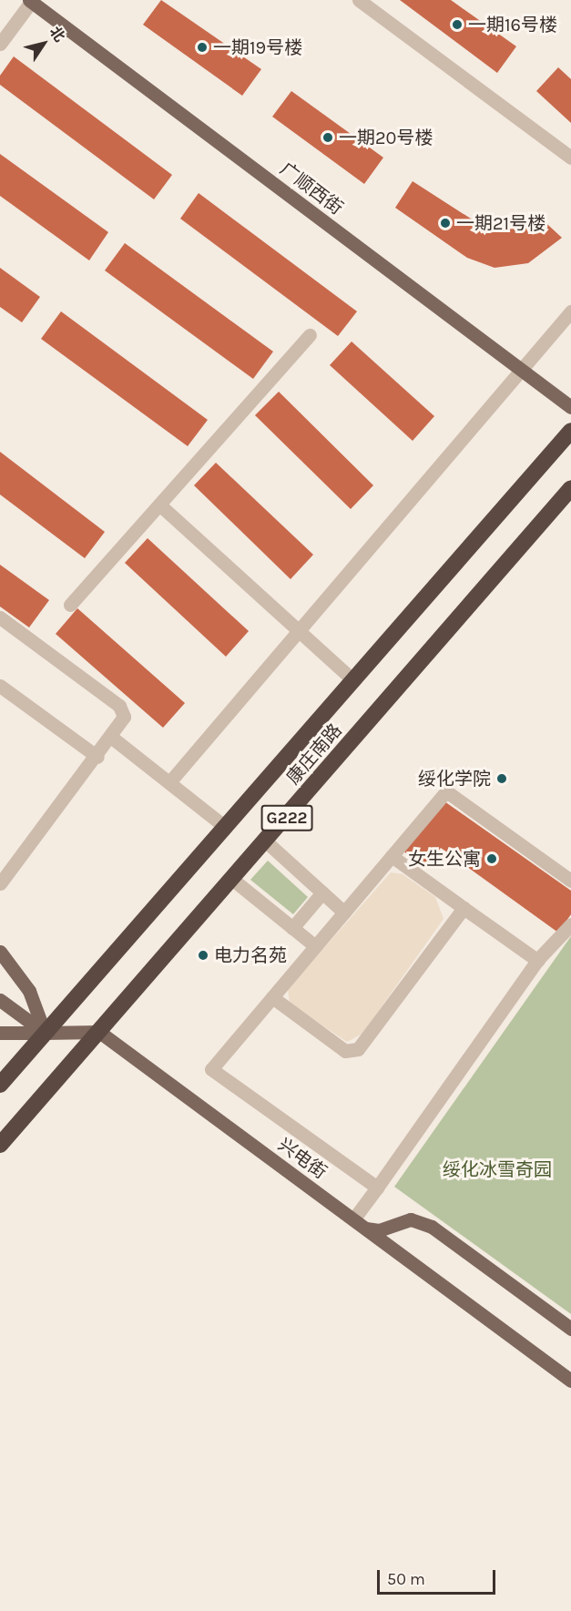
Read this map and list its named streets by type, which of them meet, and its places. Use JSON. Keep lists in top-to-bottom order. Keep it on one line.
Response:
{"streets":{"highway":["康庄南路","G222"],"main road":["广顺西街","兴电街"]},"crossings":[["康庄南路","兴电街"]],"parks":["绥化冰雪奇园"],"places":["一期16号楼","一期19号楼","一期20号楼","一期21号楼","绥化学院","女生公寓","电力名苑"],"scale_bar":"50 m","north":"top right"}
